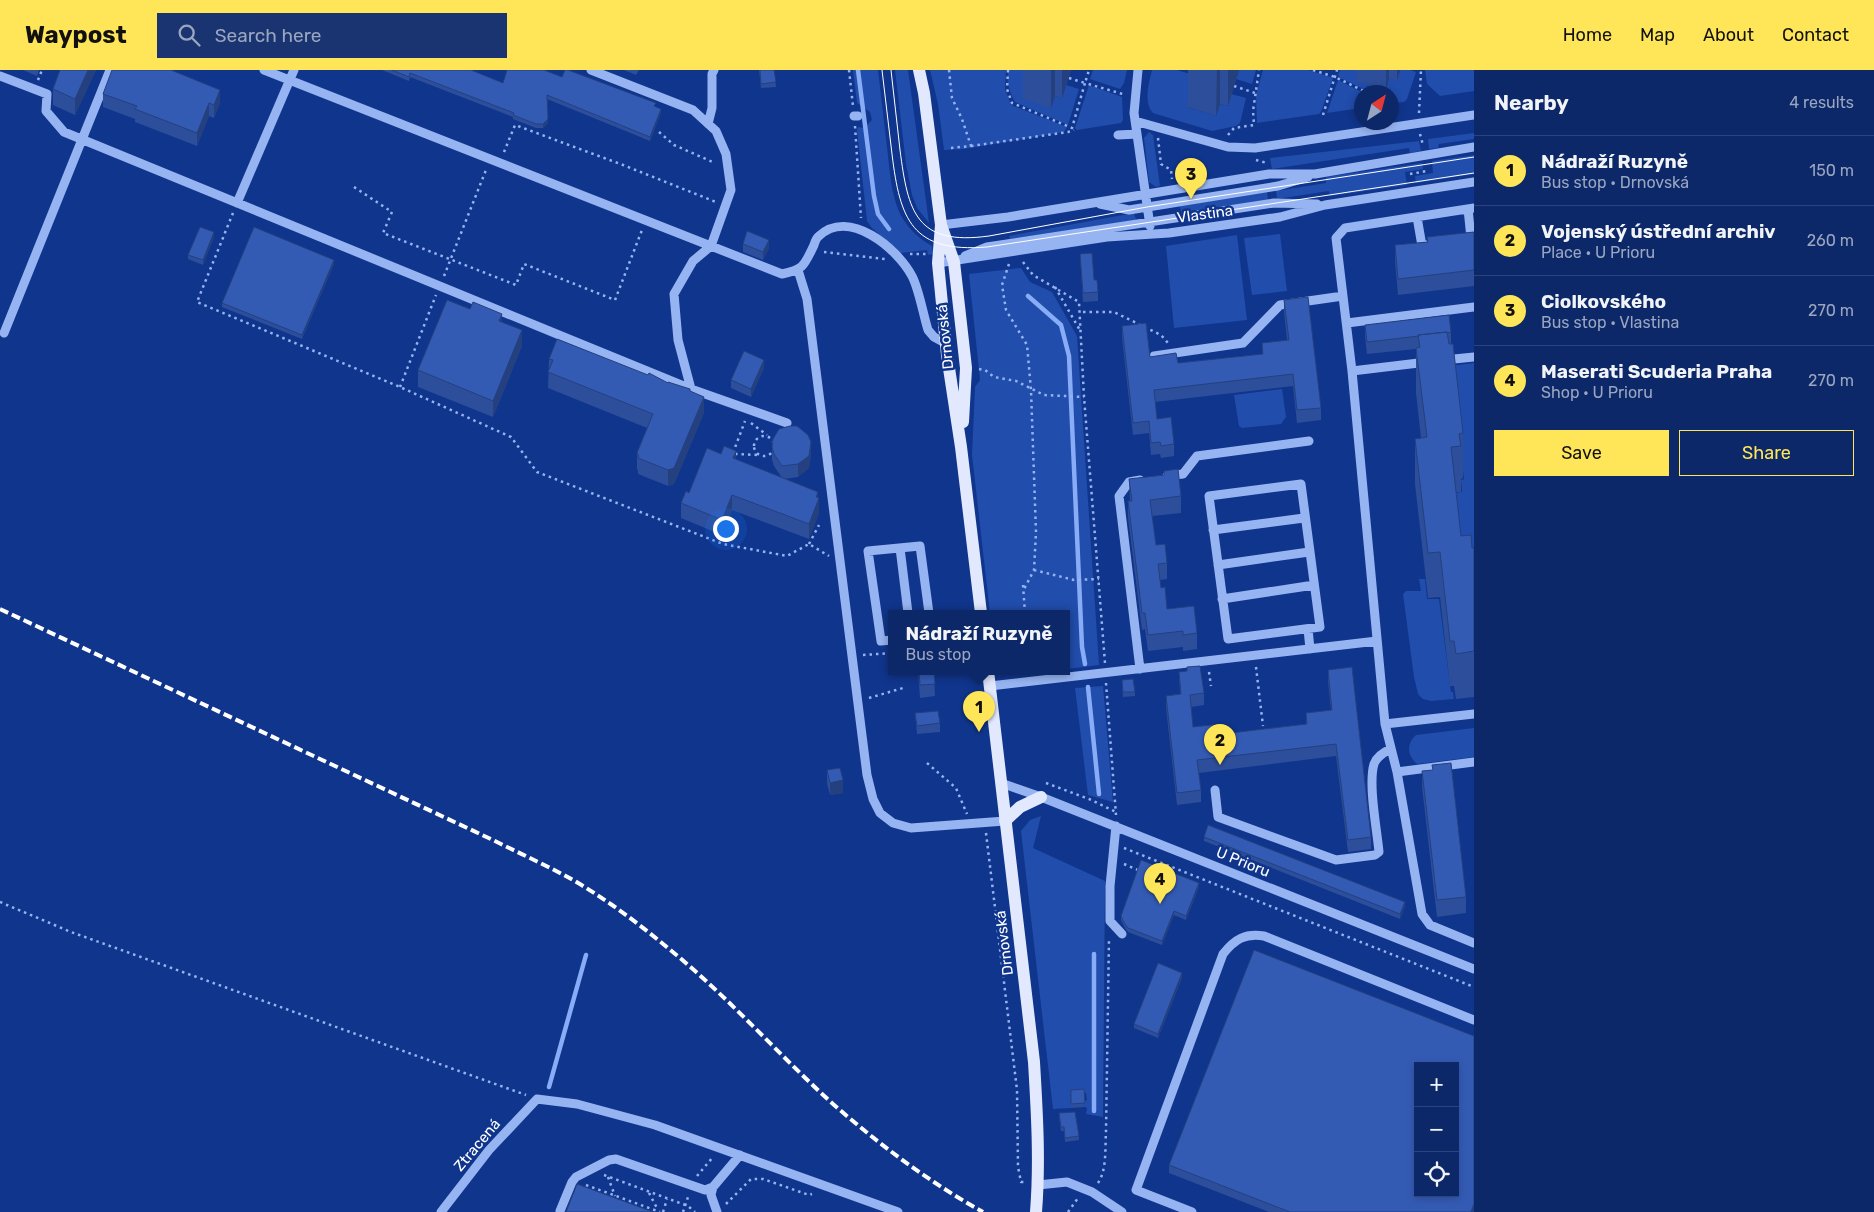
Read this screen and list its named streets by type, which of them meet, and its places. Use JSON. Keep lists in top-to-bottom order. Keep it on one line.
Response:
{"streets":{"main road":["Drnovská"],"street":["Vlastina","U Prioru","Ztracená"]},"crossings":[["Vlastina","Drnovská"],["Drnovská","U Prioru"]],"north":"top right","page":{"header":"Waypost","search":"Search here","nav":["Home","Map","About","Contact"],"heading":["Nearby","4 results"],"list":[{"mark":"1","name":"Nádraží Ruzyně","note":"Bus stop · Drnovská","value":"150 m"},{"mark":"2","name":"Vojenský ústřední archiv","note":"Place · U Prioru","value":"260 m"},{"mark":"3","name":"Ciolkovského","note":"Bus stop · Vlastina","value":"270 m"},{"mark":"4","name":"Maserati Scuderia Praha","note":"Shop · U Prioru","value":"270 m"}],"pins":["3","1","2","4"],"buttons":["Save","Share"],"popup":["Nádraží Ruzyně","Bus stop"],"map_buttons":["+","−"]}}
